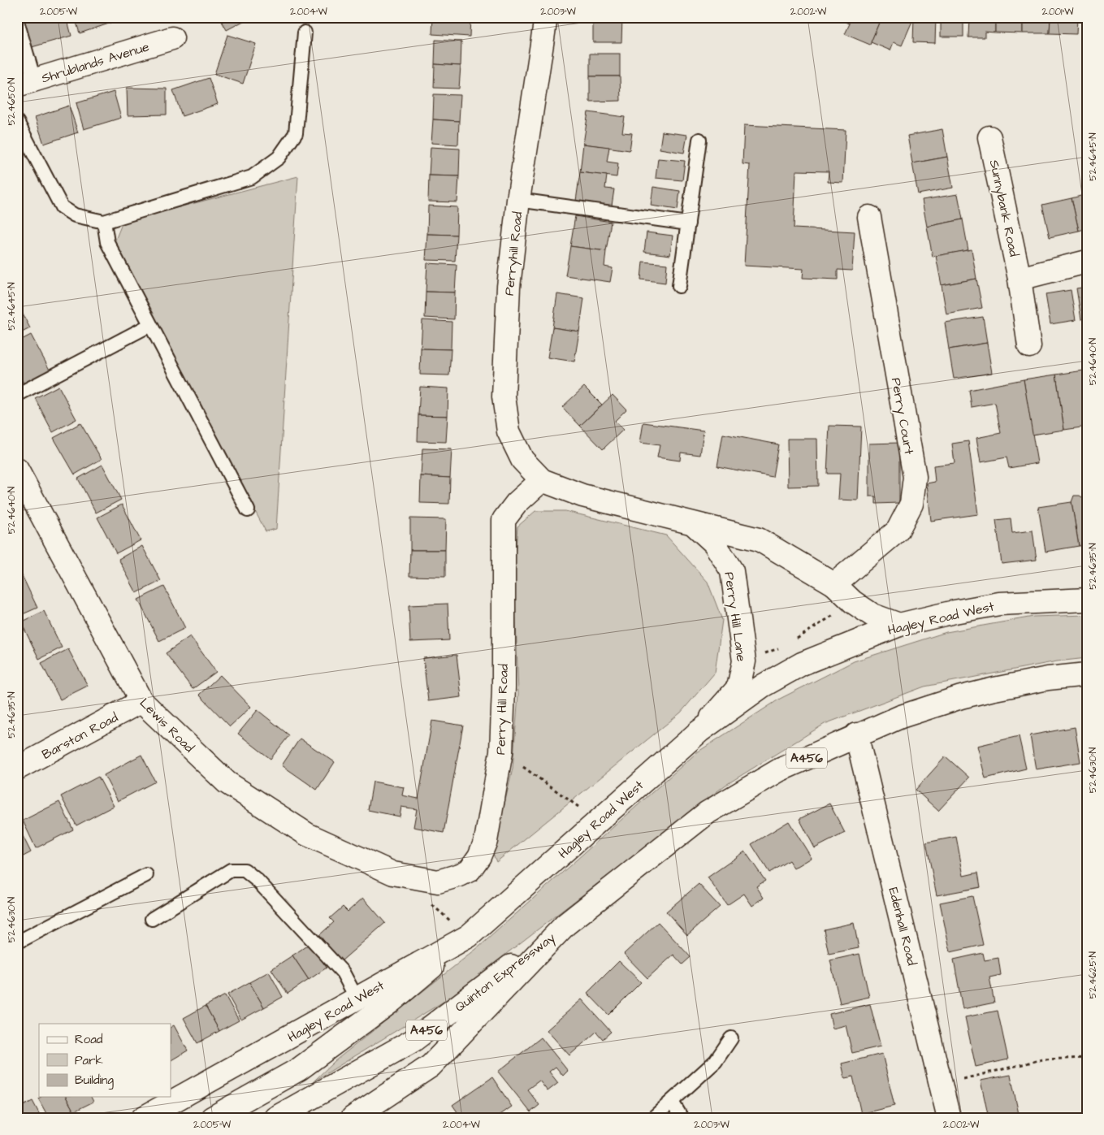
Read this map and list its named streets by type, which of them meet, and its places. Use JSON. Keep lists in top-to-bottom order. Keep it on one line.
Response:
{"streets":{"main road":["Shrublands Avenue","Sunnybank Road","Perryhill Road","Perry Court","Perry Hill Lane","Hagley Road West","Perry Hill Road","Lewis Road","Barston Road","A456","Edenhall Road","Quinton Expressway"]},"crossings":[["Perryhill Road","Perry Hill Lane"],["Perryhill Road","Perry Hill Road"],["Perry Court","Perry Hill Lane"],["Perry Hill Lane","Hagley Road West"],["Perry Hill Lane","Perry Hill Road"],["Perry Hill Road","Lewis Road"],["Lewis Road","Barston Road"],["A456","Edenhall Road"],["A456","Quinton Expressway"]],"legend":["Road","Park","Building"],"coordinates":["2.005°W","2.004°W","2.003°W","2.002°W","2.001°W","52.4650°N","52.4645°N","52.4640°N","52.4635°N","52.4630°N","52.4625°N"]}
